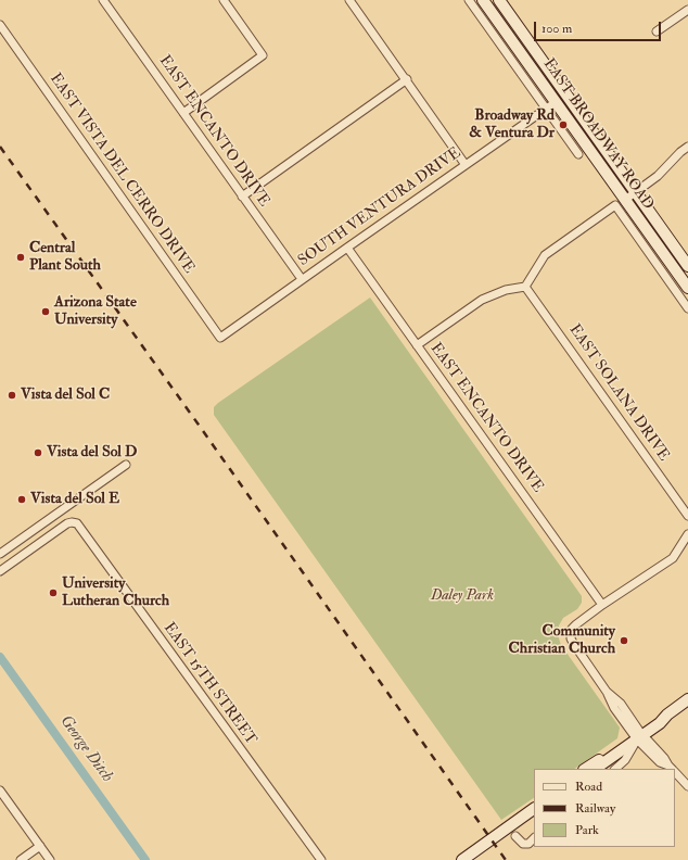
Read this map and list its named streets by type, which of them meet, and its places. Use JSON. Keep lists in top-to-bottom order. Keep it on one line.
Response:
{"streets":{"main road":["EAST BROADWAY ROAD"],"street":["EAST ENCANTO DRIVE","EAST VISTA DEL CERRO DRIVE","SOUTH VENTURA DRIVE","EAST SOLANA DRIVE","EAST 15TH STREET"]},"crossings":[["EAST ENCANTO DRIVE","SOUTH VENTURA DRIVE"],["EAST BROADWAY ROAD","SOUTH VENTURA DRIVE"],["EAST VISTA DEL CERRO DRIVE","SOUTH VENTURA DRIVE"]],"water":["George Ditch"],"parks":["Daley Park"],"places":["Broadway Rd & Ventura Dr","Central Plant South","Arizona State University","Vista del Sol C","Vista del Sol D","Vista del Sol E","University Lutheran Church","Community Christian Church"],"legend":["Road","Railway","Park"],"scale_bar":"100 m"}
